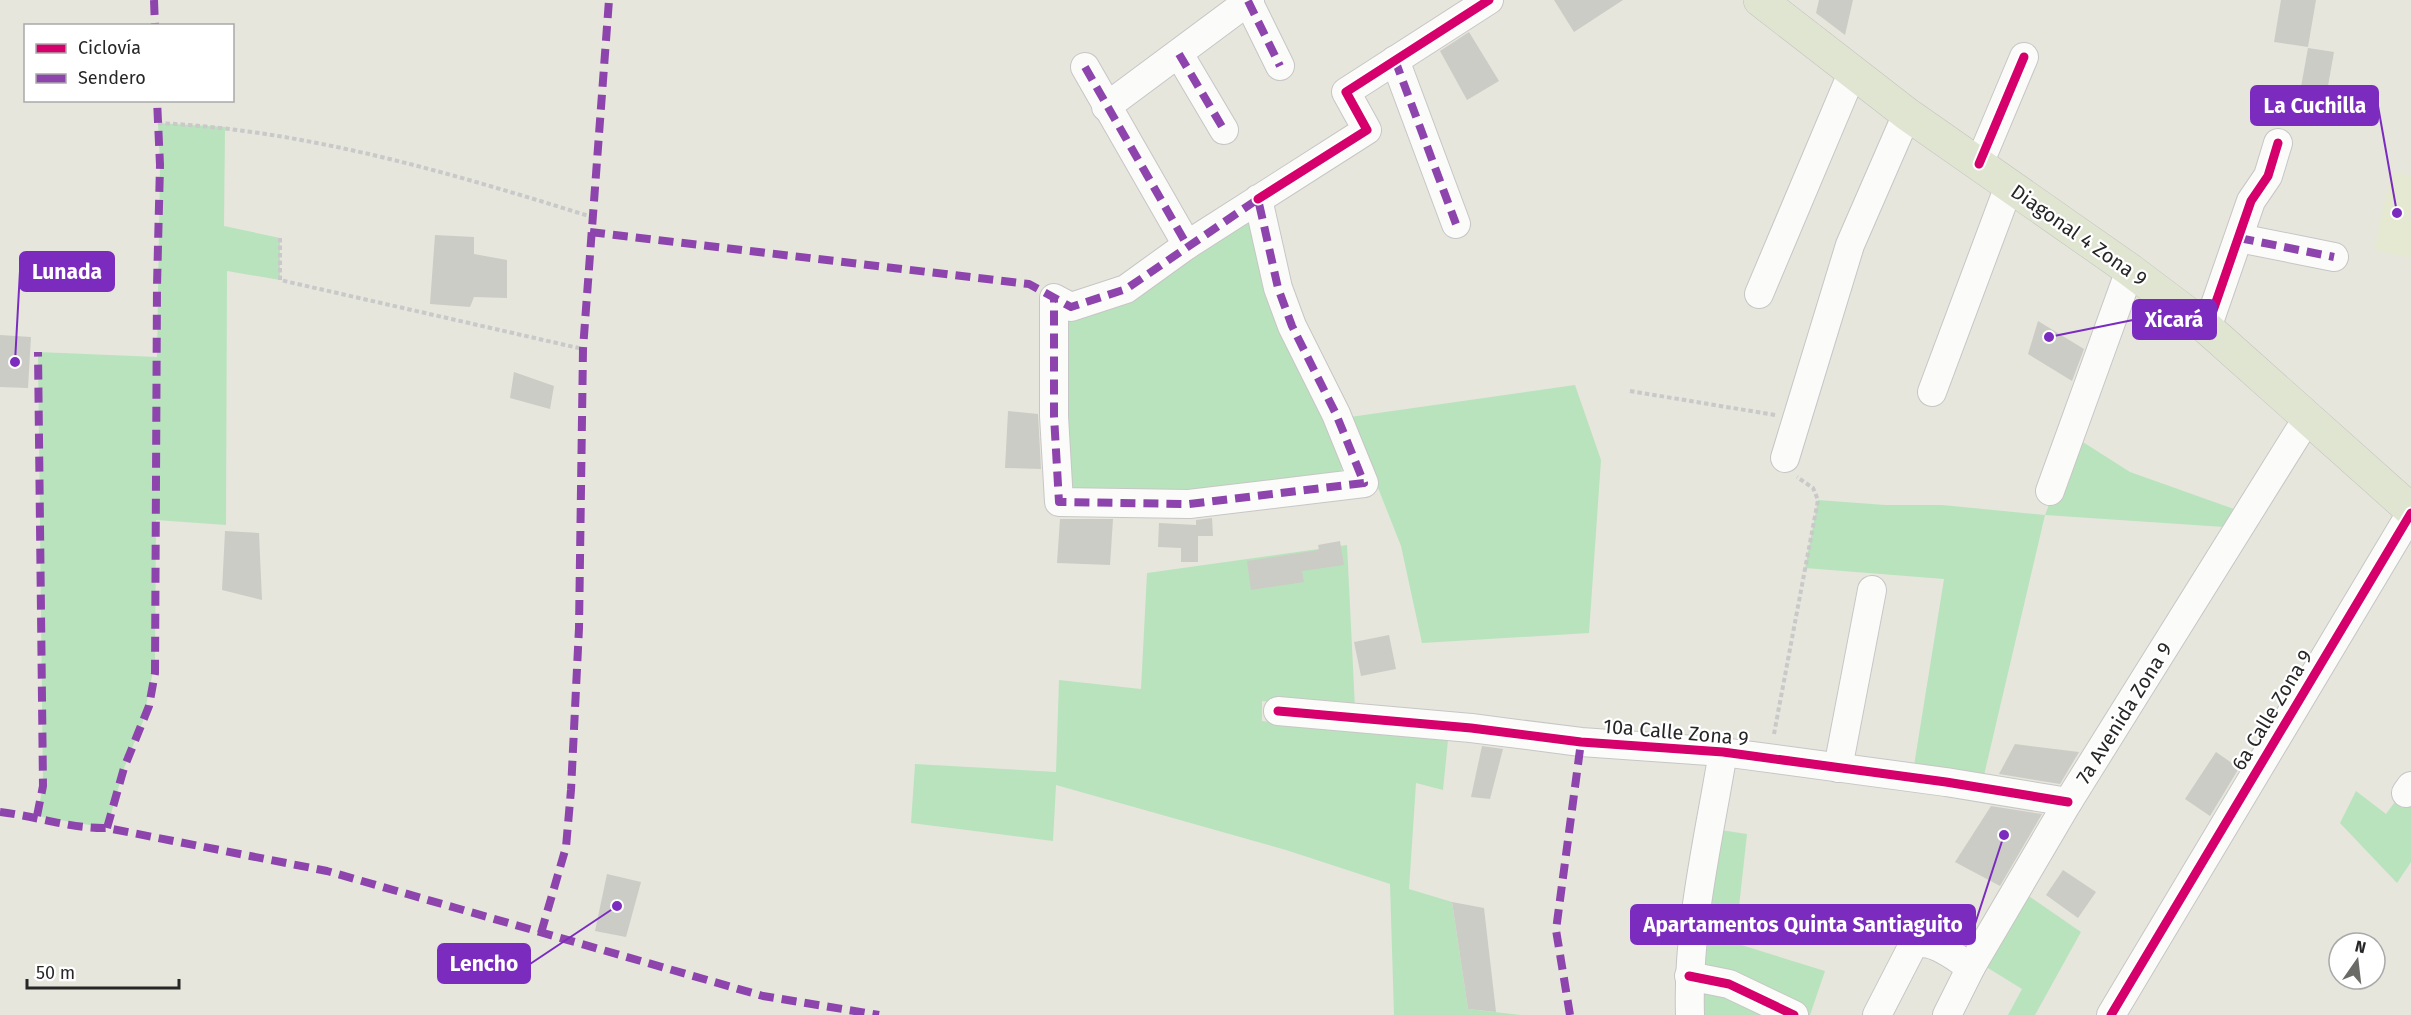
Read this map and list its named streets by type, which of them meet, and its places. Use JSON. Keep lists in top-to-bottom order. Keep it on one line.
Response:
{"streets":{"main road":["Diagonal 4 Zona 9"],"street":["6a Calle Zona 9","7a Avenida Zona 9","10a Calle Zona 9"]},"crossings":[["Diagonal 4 Zona 9","6a Calle Zona 9"],["Diagonal 4 Zona 9","7a Avenida Zona 9"],["7a Avenida Zona 9","10a Calle Zona 9"]],"places":["La Cuchilla","Xicará","Lunada","Apartamentos Quinta Santiaguito","Lencho"],"legend":["Ciclovía","Sendero"],"scale_bar":"50 m","north":"top"}
